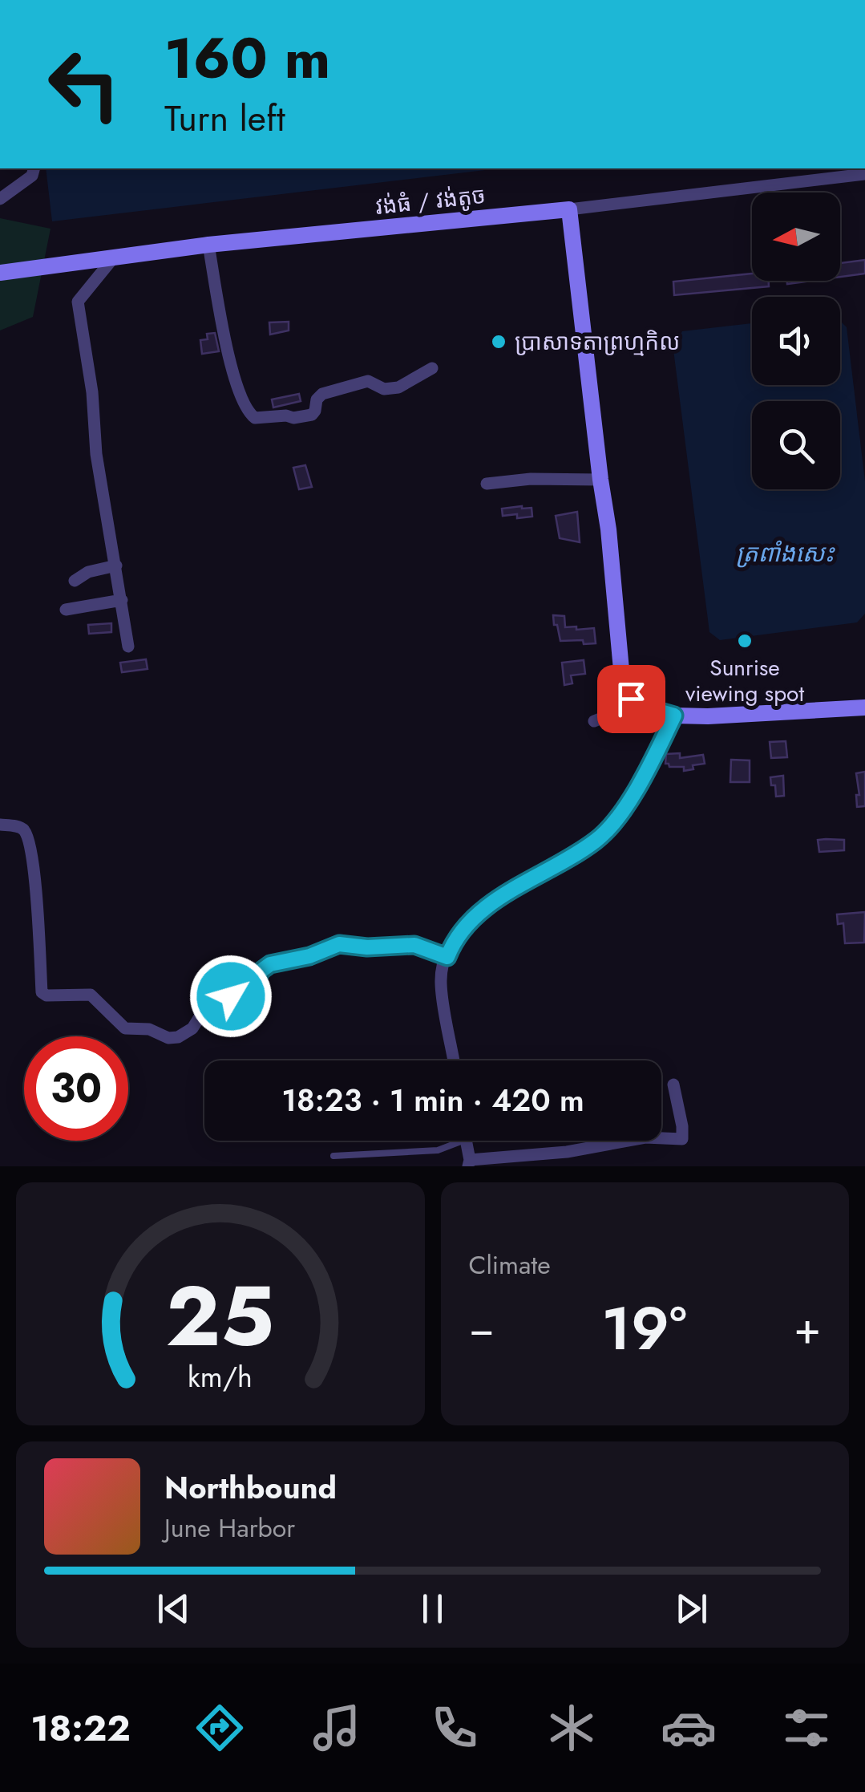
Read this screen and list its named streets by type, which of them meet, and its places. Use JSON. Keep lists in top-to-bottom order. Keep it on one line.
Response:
{"streets":{"main road":["វង់ធំ / វង់តូច"]},"water":["ត្រពាំងសេះ"],"places":["ប្រាសាទតាព្រហ្មកិល","Sunrise viewing spot"],"north":"left","page":{"turn":["160 m","Turn left"],"limit":"30","trip":"18:23 · 1 min · 420 m","tile":"Climate","heat":["−","19°","+"],"song":["Northbound","June Harbor"],"tabs":"18:22","gauge":["25","km/h"]}}
